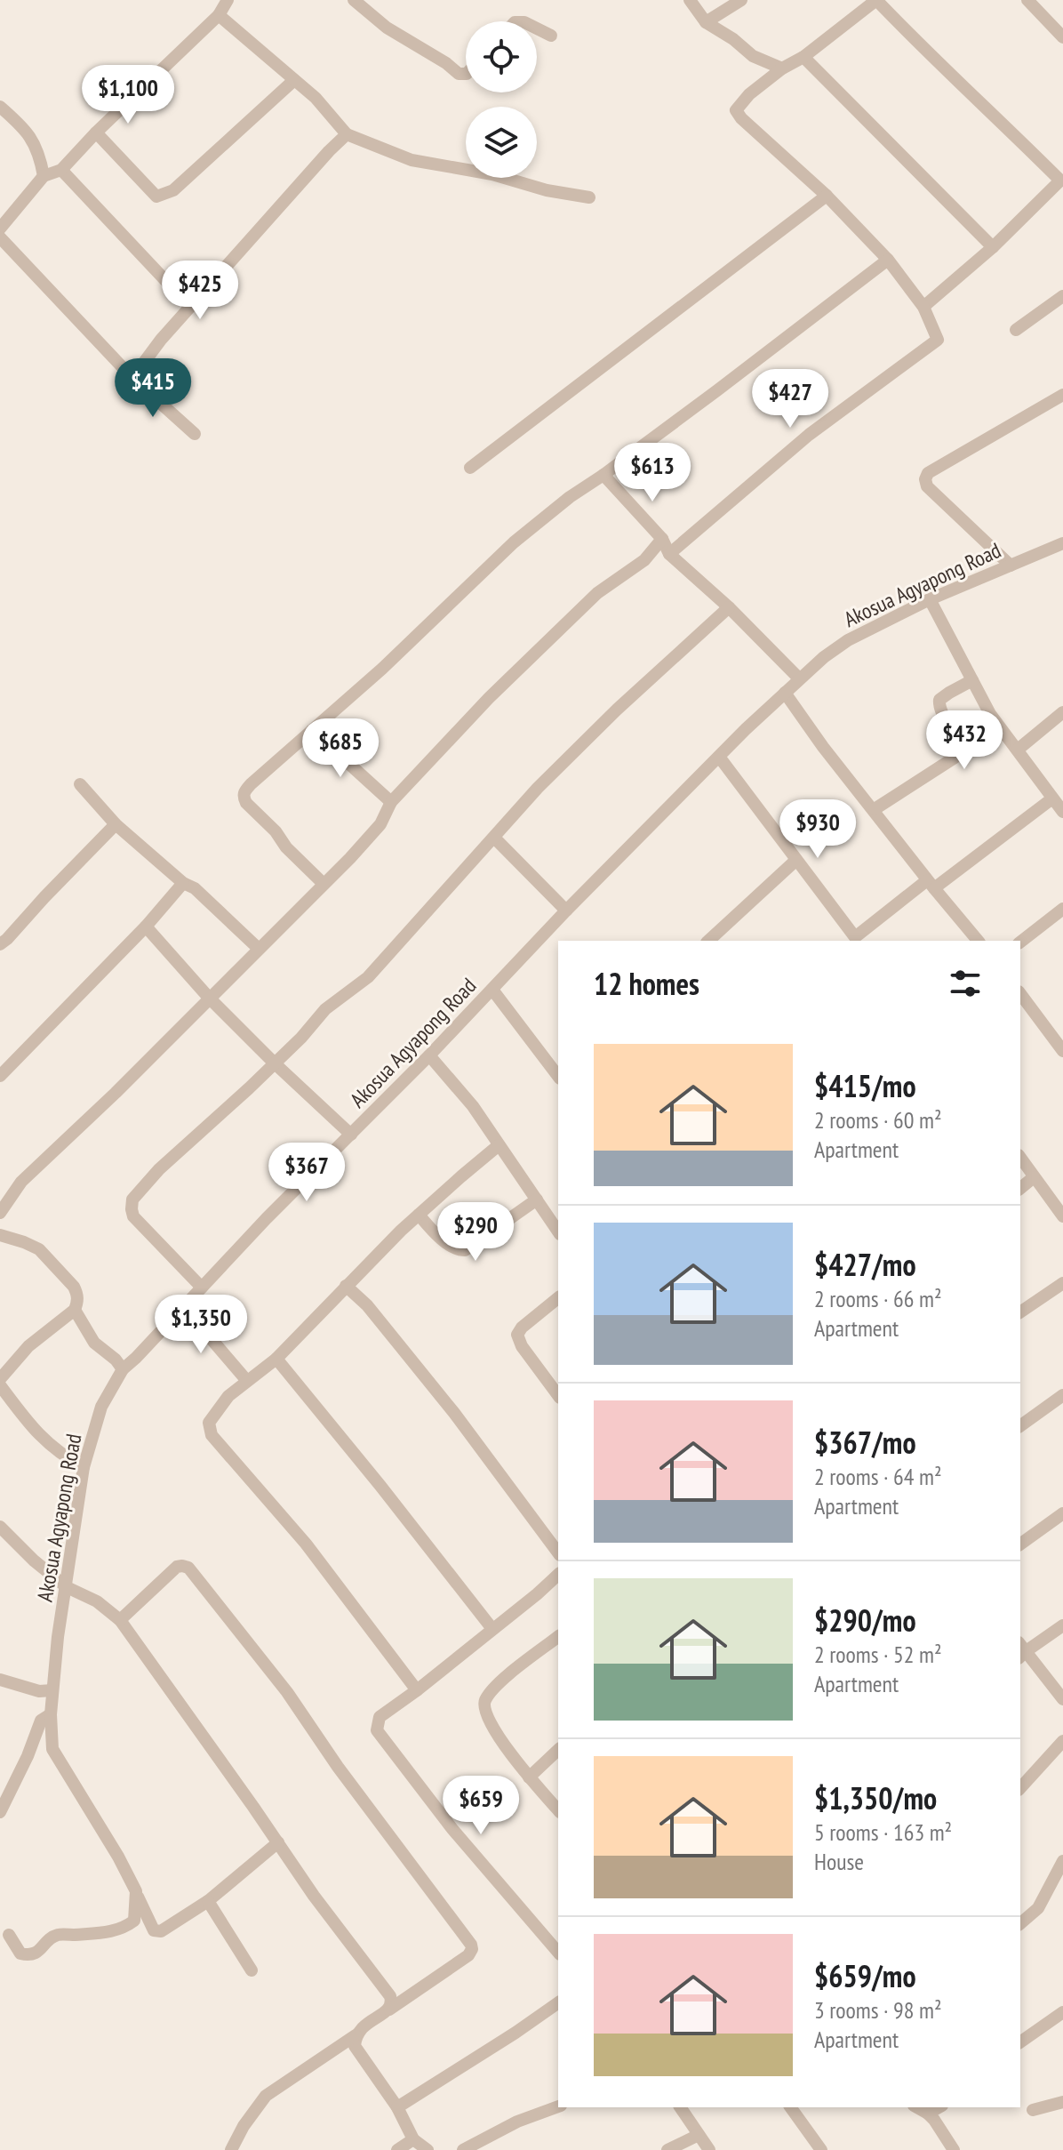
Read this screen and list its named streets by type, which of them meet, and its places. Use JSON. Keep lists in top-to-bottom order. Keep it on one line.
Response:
{"streets":{"street":["Akosua Agyapong Road"]},"page":{"price":["$1,100","$425","$415","$427","$613","$432","$685","$930","$367","$290","$1,350","$659"],"heading":"12 homes","list":[{"name":"$415/mo","note":"2 rooms · 60 m² · Apartment"},{"name":"$427/mo","note":"2 rooms · 66 m² · Apartment"},{"name":"$367/mo","note":"2 rooms · 64 m² · Apartment"},{"name":"$290/mo","note":"2 rooms · 52 m² · Apartment"},{"name":"$1,350/mo","note":"5 rooms · 163 m² · House"},{"name":"$659/mo","note":"3 rooms · 98 m² · Apartment"}]}}
